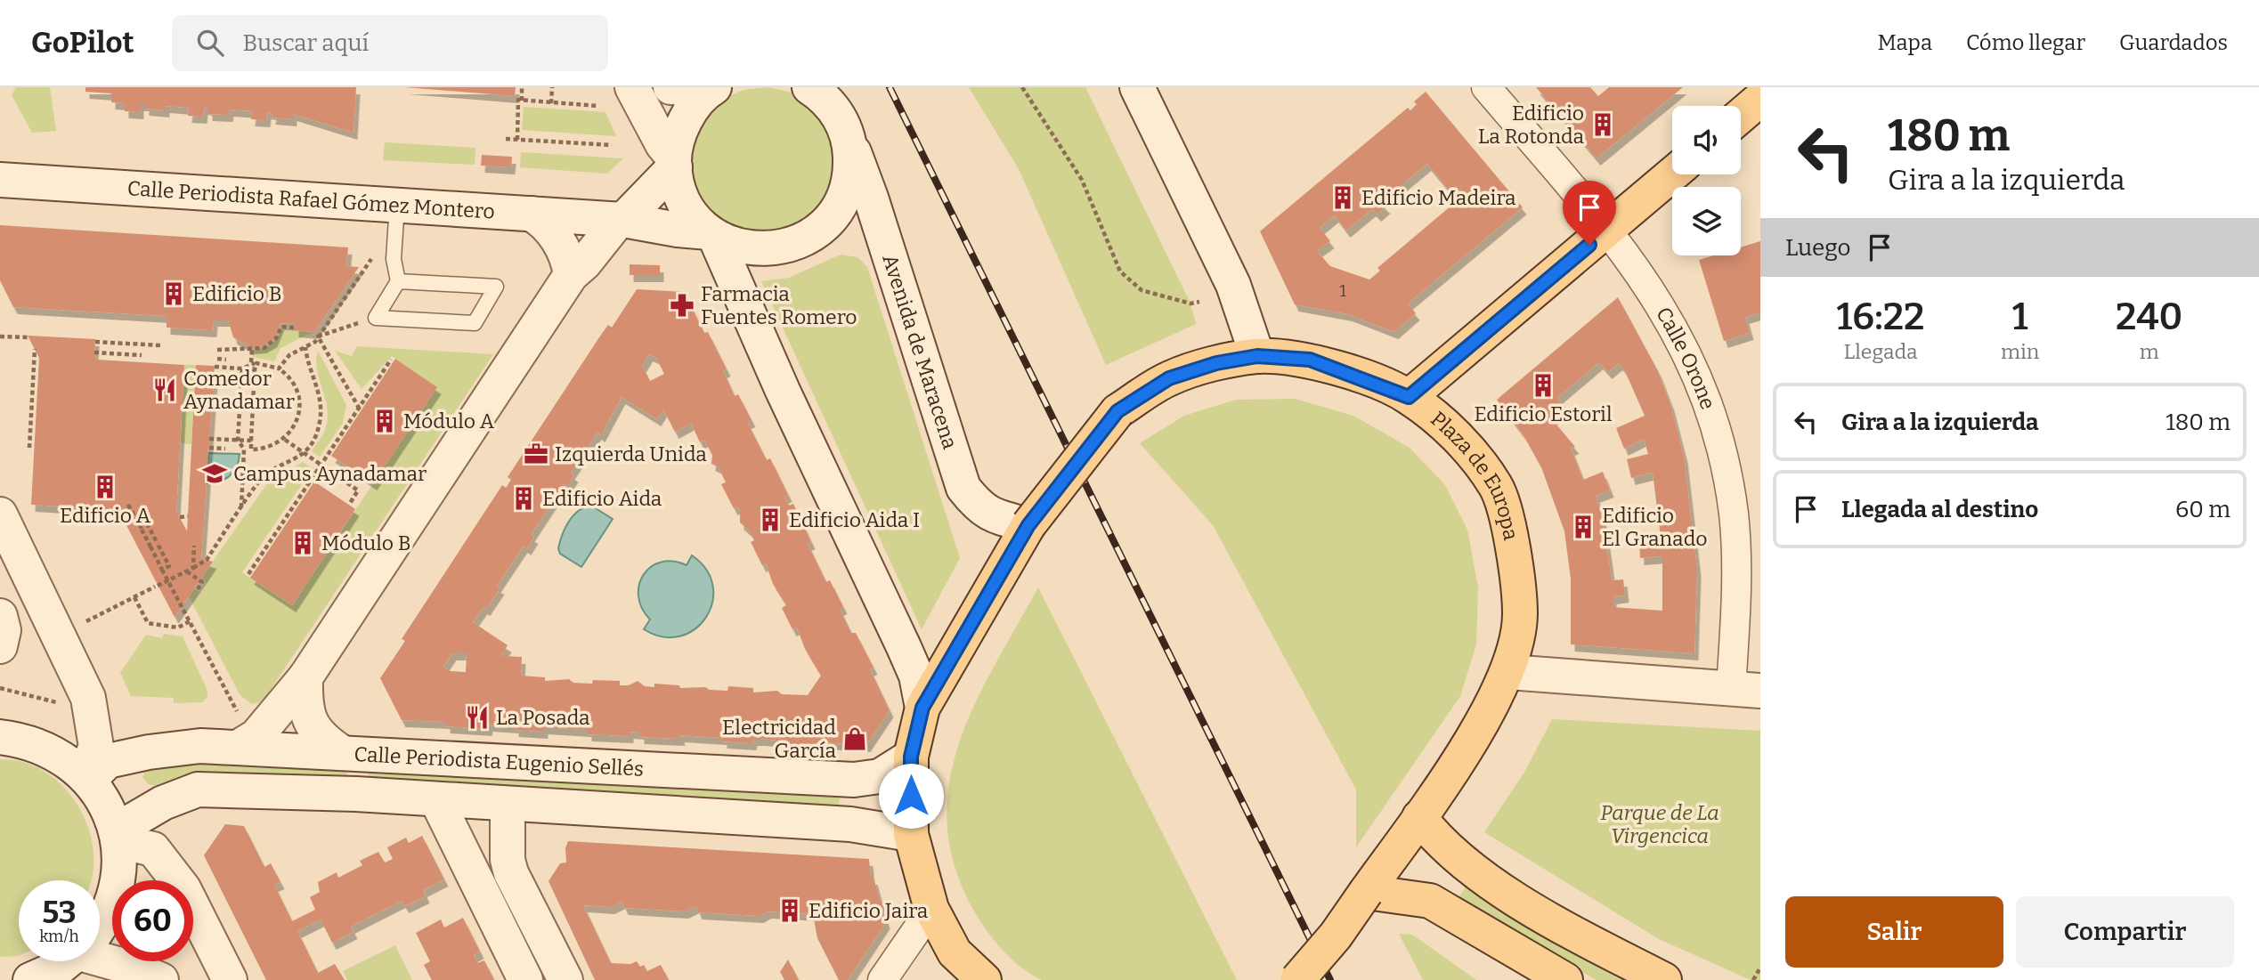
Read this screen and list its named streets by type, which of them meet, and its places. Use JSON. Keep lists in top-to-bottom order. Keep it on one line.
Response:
{"streets":{"main road":["Calle Periodista Rafael Gómez Montero","Avenida de Maracena","Plaza de Europa","Calle Periodista Eugenio Sellés"],"street":["Calle Orone"]},"crossings":[["Avenida de Maracena","Plaza de Europa"],["Plaza de Europa","Calle Periodista Eugenio Sellés"]],"parks":["Parque de La Virgencica"],"places":{"building":["Edificio La Rotonda","Edificio Madeira","Edificio B","Edificio Estoril","Módulo A","Edificio A","Edificio Aida","Edificio Aida I","Edificio El Granado","Módulo B","Edificio Jaira"],"pharmacy":["Farmacia Fuentes Romero"],"restaurant":["Comedor Aynadamar","La Posada"],"office":["Izquierda Unida"],"school or university":["Campus Aynadamar"],"shop":["Electricidad García"]},"house_numbers":["1"],"page":{"header":"GoPilot","search":"Buscar aquí","nav":["Mapa","Cómo llegar","Guardados"],"turn":["180 m","Gira a la izquierda"],"then":"Luego","eta":["16:22","Llegada","1","min","240","m"],"list":[{"name":"Gira a la izquierda","value":"180 m"},{"name":"Llegada al destino","value":"60 m"}],"speed":"53 km/h","limit":"60","buttons":["Salir","Compartir"]}}
